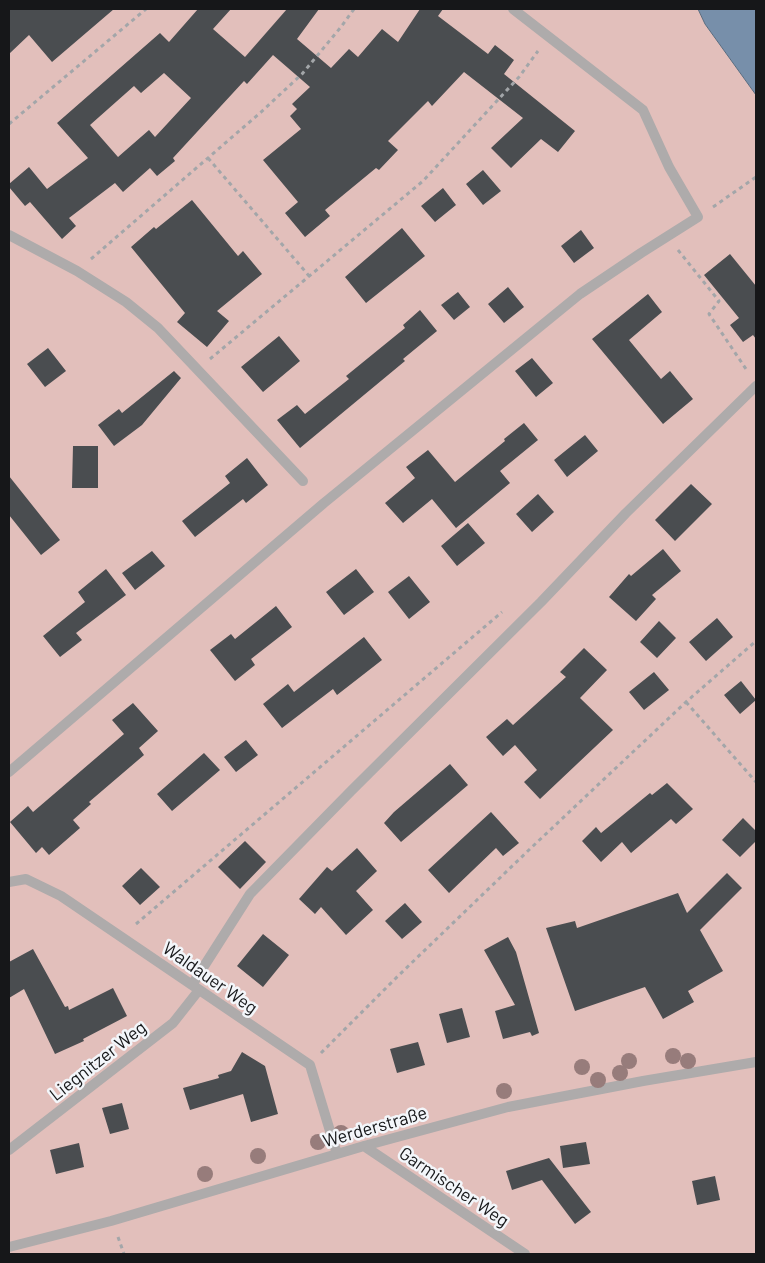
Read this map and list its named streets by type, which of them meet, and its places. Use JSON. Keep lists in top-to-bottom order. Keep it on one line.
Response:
{"streets":{"lane":["Waldauer Weg","Liegnitzer Weg","Werderstraße","Garmischer Weg"]},"crossings":[["Waldauer Weg","Liegnitzer Weg"],["Werderstraße","Garmischer Weg"]]}
